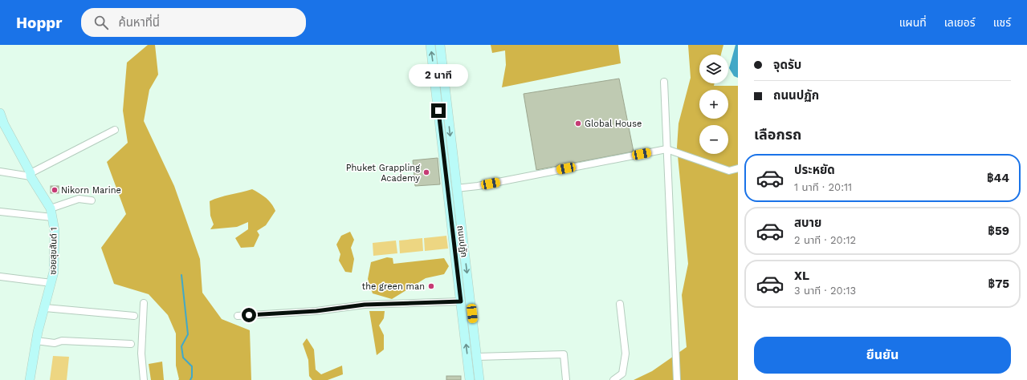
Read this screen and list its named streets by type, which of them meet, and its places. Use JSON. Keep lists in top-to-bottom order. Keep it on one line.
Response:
{"streets":{"main road":["ถนนปฏัก","ซอยสุขสันต์ 1"]},"places":["Global House","Phuket Grappling Academy","Nikorn Marine","the green man"],"page":{"header":"Hoppr","search":"ค้นหาที่นี่","nav":["แผนที่","เลเยอร์","แชร์"],"banner":["จุดรับ","ถนนปฏัก"],"map_buttons":["+","−"],"bubble":"2 นาที","heading":"เลือกรถ","list":[{"name":"ประหยัด","note":"1 นาที · 20:11","value":"฿44"},{"name":"สบาย","note":"2 นาที · 20:12","value":"฿59"},{"name":"XL","note":"3 นาที · 20:13","value":"฿75"}],"buttons":"ยืนยัน"}}
